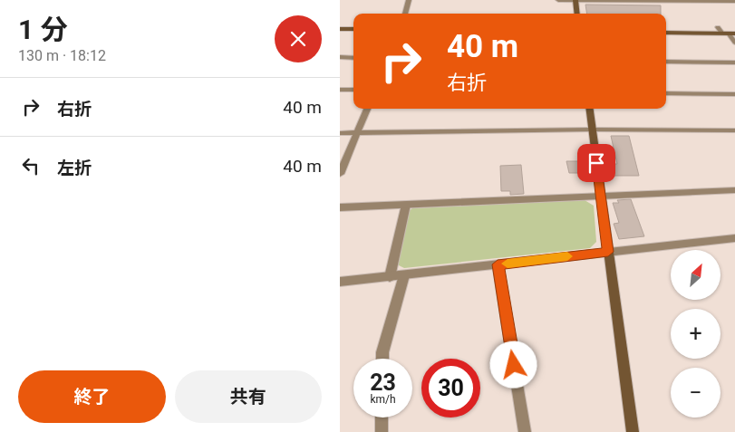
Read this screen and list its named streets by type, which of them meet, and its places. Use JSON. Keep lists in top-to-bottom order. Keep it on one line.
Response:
{"north":"top right","page":{"heading":["1 分","130 m · 18:12"],"turn":["40 m","右折"],"list":[{"name":"右折","value":"40 m"},{"name":"左折","value":"40 m"}],"map_buttons":["+","−"],"speed":"23 km/h","limit":"30","buttons":["終了","共有"]}}
